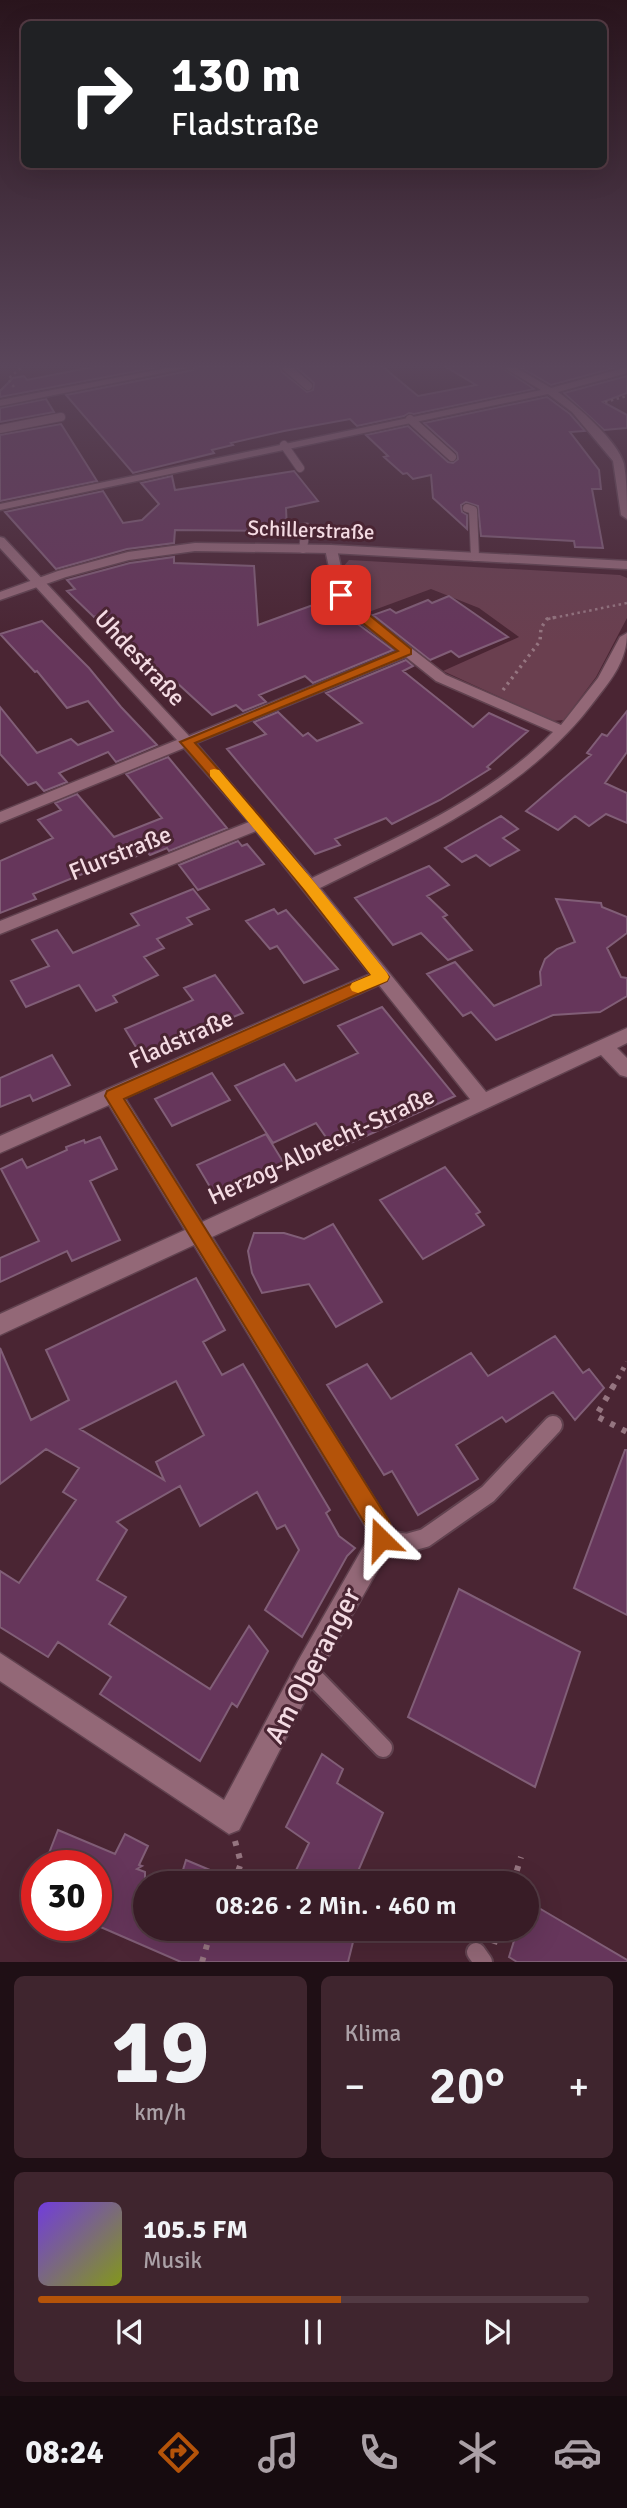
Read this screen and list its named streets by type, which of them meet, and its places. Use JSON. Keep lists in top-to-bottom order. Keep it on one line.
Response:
{"streets":{"street":["Schillerstraße","Uhdestraße","Flurstraße","Fladstraße","Herzog-Albrecht-Straße","Am Oberanger"]},"crossings":[["Schillerstraße","Uhdestraße"],["Uhdestraße","Flurstraße"],["Uhdestraße","Fladstraße"],["Uhdestraße","Herzog-Albrecht-Straße"]],"page":{"turn":["130 m","Fladstraße"],"limit":"30","trip":"08:26 · 2 Min. · 460 m","tile":[["19","km/h"],"Klima"],"heat":["−","20°","+"],"song":["105.5 FM","Musik"],"tabs":"08:24"}}
